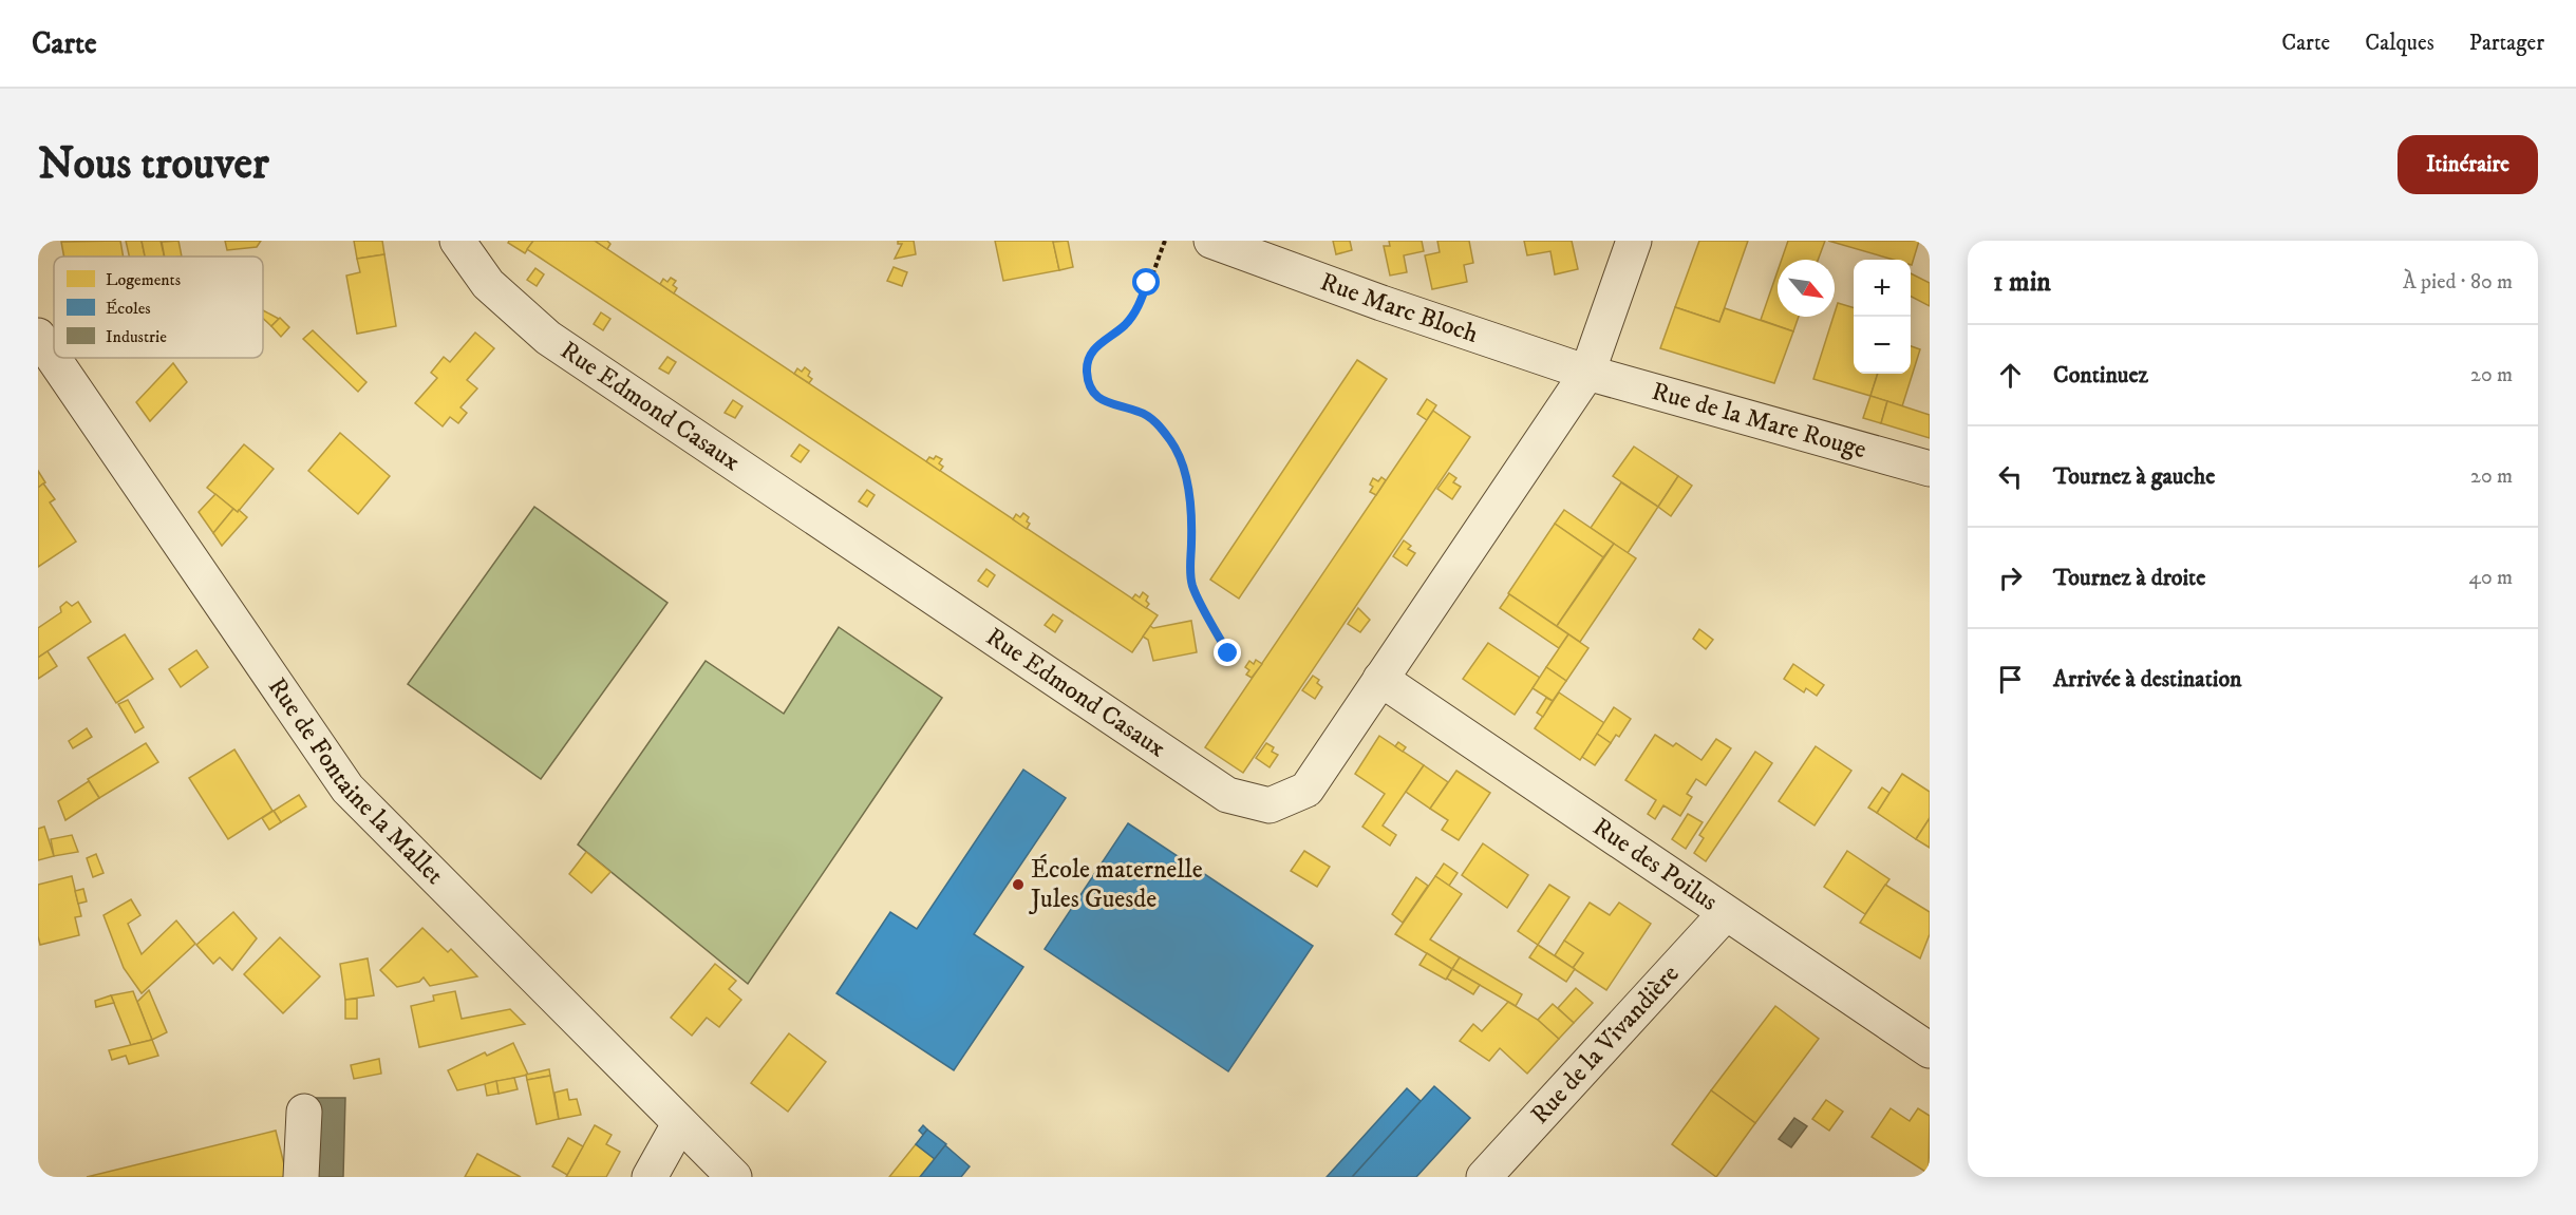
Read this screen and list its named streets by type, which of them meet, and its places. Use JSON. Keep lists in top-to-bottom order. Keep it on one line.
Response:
{"streets":{"street":["Rue Marc Bloch","Rue Edmond Casaux","Rue de la Mare Rouge","Rue de Fontaine la Mallet","Rue des Poilus","Rue de la Vivandière"]},"crossings":[["Rue Marc Bloch","Rue Edmond Casaux"],["Rue Marc Bloch","Rue de la Mare Rouge"],["Rue Edmond Casaux","Rue de la Mare Rouge"],["Rue Edmond Casaux","Rue des Poilus"],["Rue des Poilus","Rue de la Vivandière"]],"places":["École maternelle Jules Guesde"],"legend":["Logements","Écoles","Industrie"],"north":"bottom right","page":{"header":"Carte","nav":["Carte","Calques","Partager"],"buttons":"Itinéraire","title":"Nous trouver","heading":["1 min","À pied · 80 m"],"map_buttons":["+","−"],"list":[["Continuez","20 m"],["Tournez à gauche","20 m"],["Tournez à droite","40 m"],"Arrivée à destination"]}}
